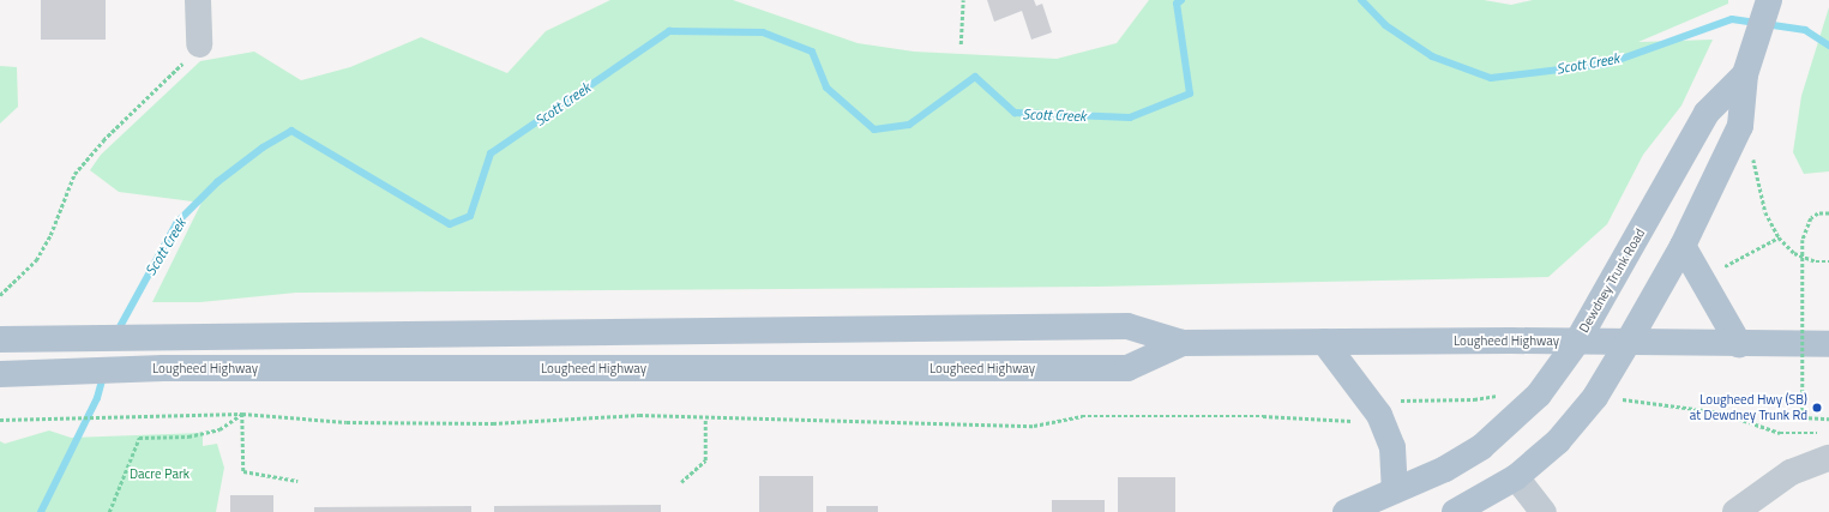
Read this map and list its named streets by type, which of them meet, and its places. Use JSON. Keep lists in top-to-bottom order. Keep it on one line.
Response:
{"streets":{"main road":["Dewdney Trunk Road","Lougheed Highway"]},"crossings":[["Dewdney Trunk Road","Lougheed Highway"]],"water":["Scott Creek"],"parks":["Dacre Park"],"places":["Lougheed Hwy (SB) at Dewdney Trunk Rd"]}
